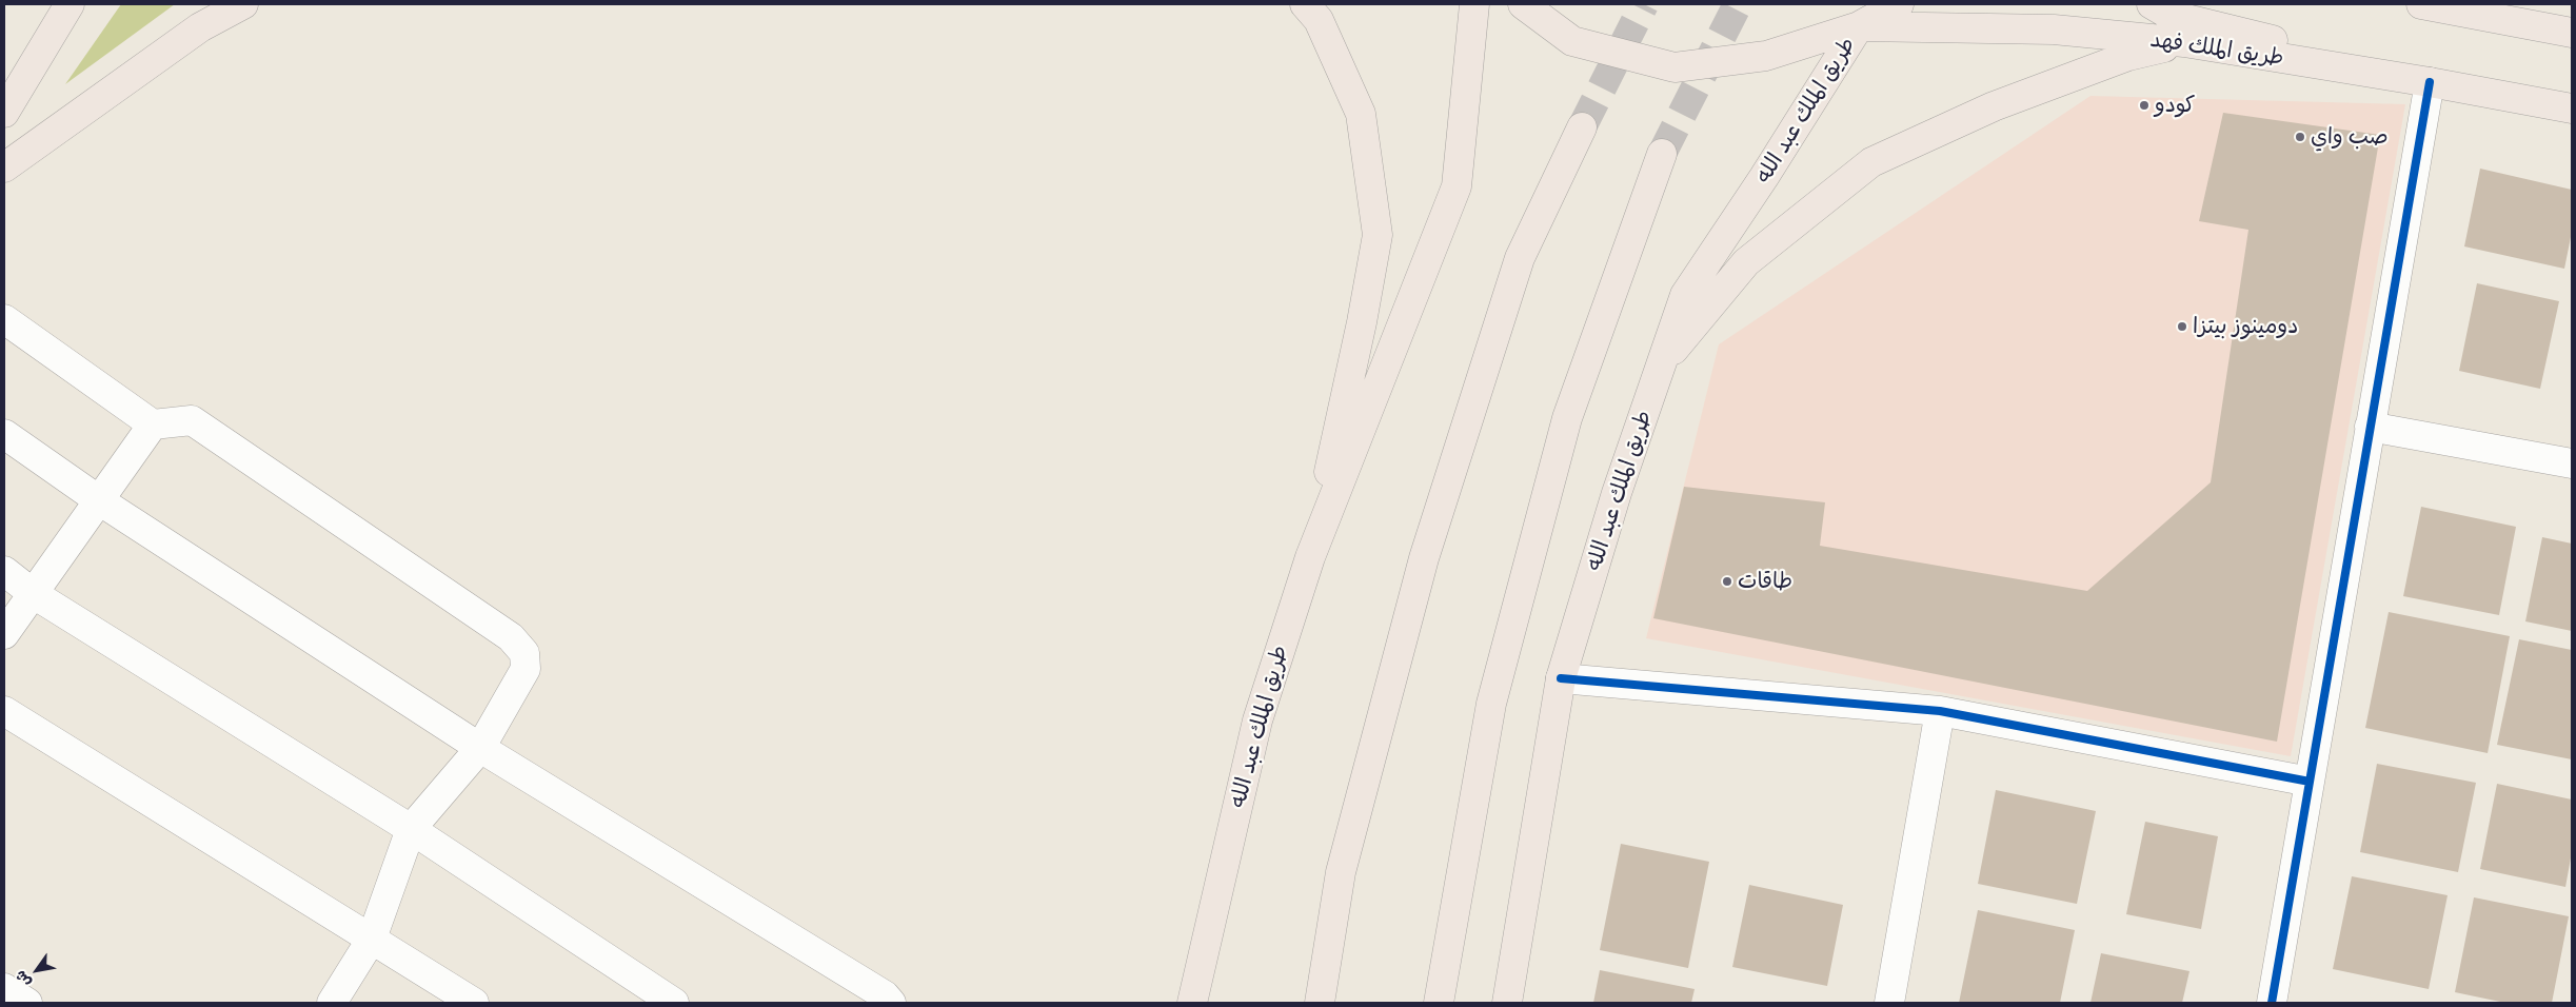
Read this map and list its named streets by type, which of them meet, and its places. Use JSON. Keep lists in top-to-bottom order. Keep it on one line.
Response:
{"streets":{"main road":["طريق الملك فهد","طريق الملك عبد الله"]},"crossings":[["طريق الملك فهد","طريق الملك عبد الله"]],"places":["كودو","صب واي","دومينوز بيتزا","طاقات"],"north":"bottom left"}
